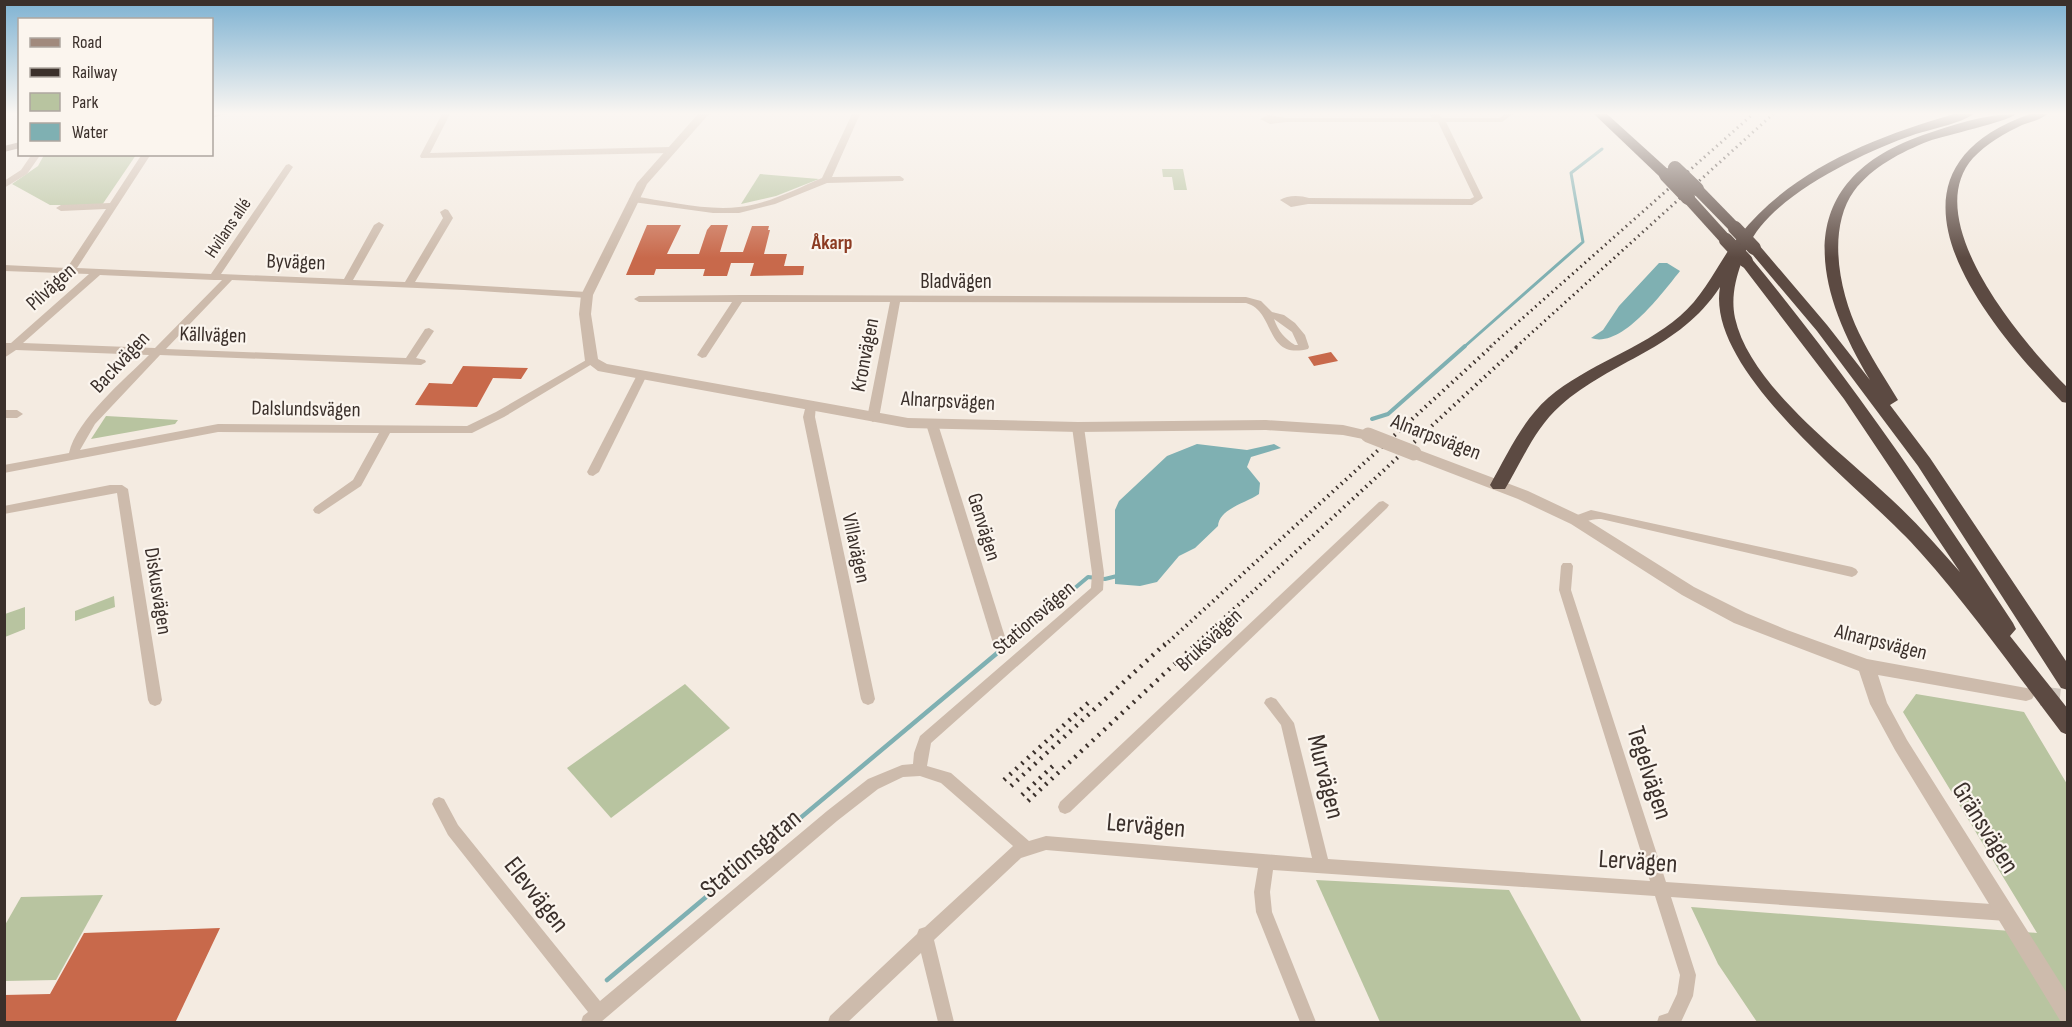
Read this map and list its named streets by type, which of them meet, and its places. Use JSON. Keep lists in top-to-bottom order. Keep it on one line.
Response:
{"streets":{"street":["Hvilans allé","Byvägen","Bladvägen","Pilvägen","Källvägen","Kronvägen","Backvägen","Alnarpsvägen","Dalslundsvägen","Genvägen","Villavägen","Diskusvägen","Stationsvägen","Bruksvägen","Tegelvägen","Murvägen","Lervägen","Gränsvägen","Stationsgatan","Elevvägen"]},"crossings":[["Hvilans allé","Byvägen"],["Byvägen","Pilvägen"],["Byvägen","Backvägen"],["Bladvägen","Kronvägen"],["Pilvägen","Källvägen"],["Källvägen","Backvägen"],["Kronvägen","Alnarpsvägen"],["Backvägen","Dalslundsvägen"],["Alnarpsvägen","Dalslundsvägen"],["Alnarpsvägen","Genvägen"],["Alnarpsvägen","Villavägen"],["Alnarpsvägen","Stationsvägen"],["Alnarpsvägen","Gränsvägen"],["Stationsvägen","Stationsgatan"],["Tegelvägen","Lervägen"],["Murvägen","Lervägen"],["Lervägen","Gränsvägen"],["Stationsgatan","Elevvägen"]],"districts":["Åkarp"],"legend":["Road","Railway","Park","Water"]}
